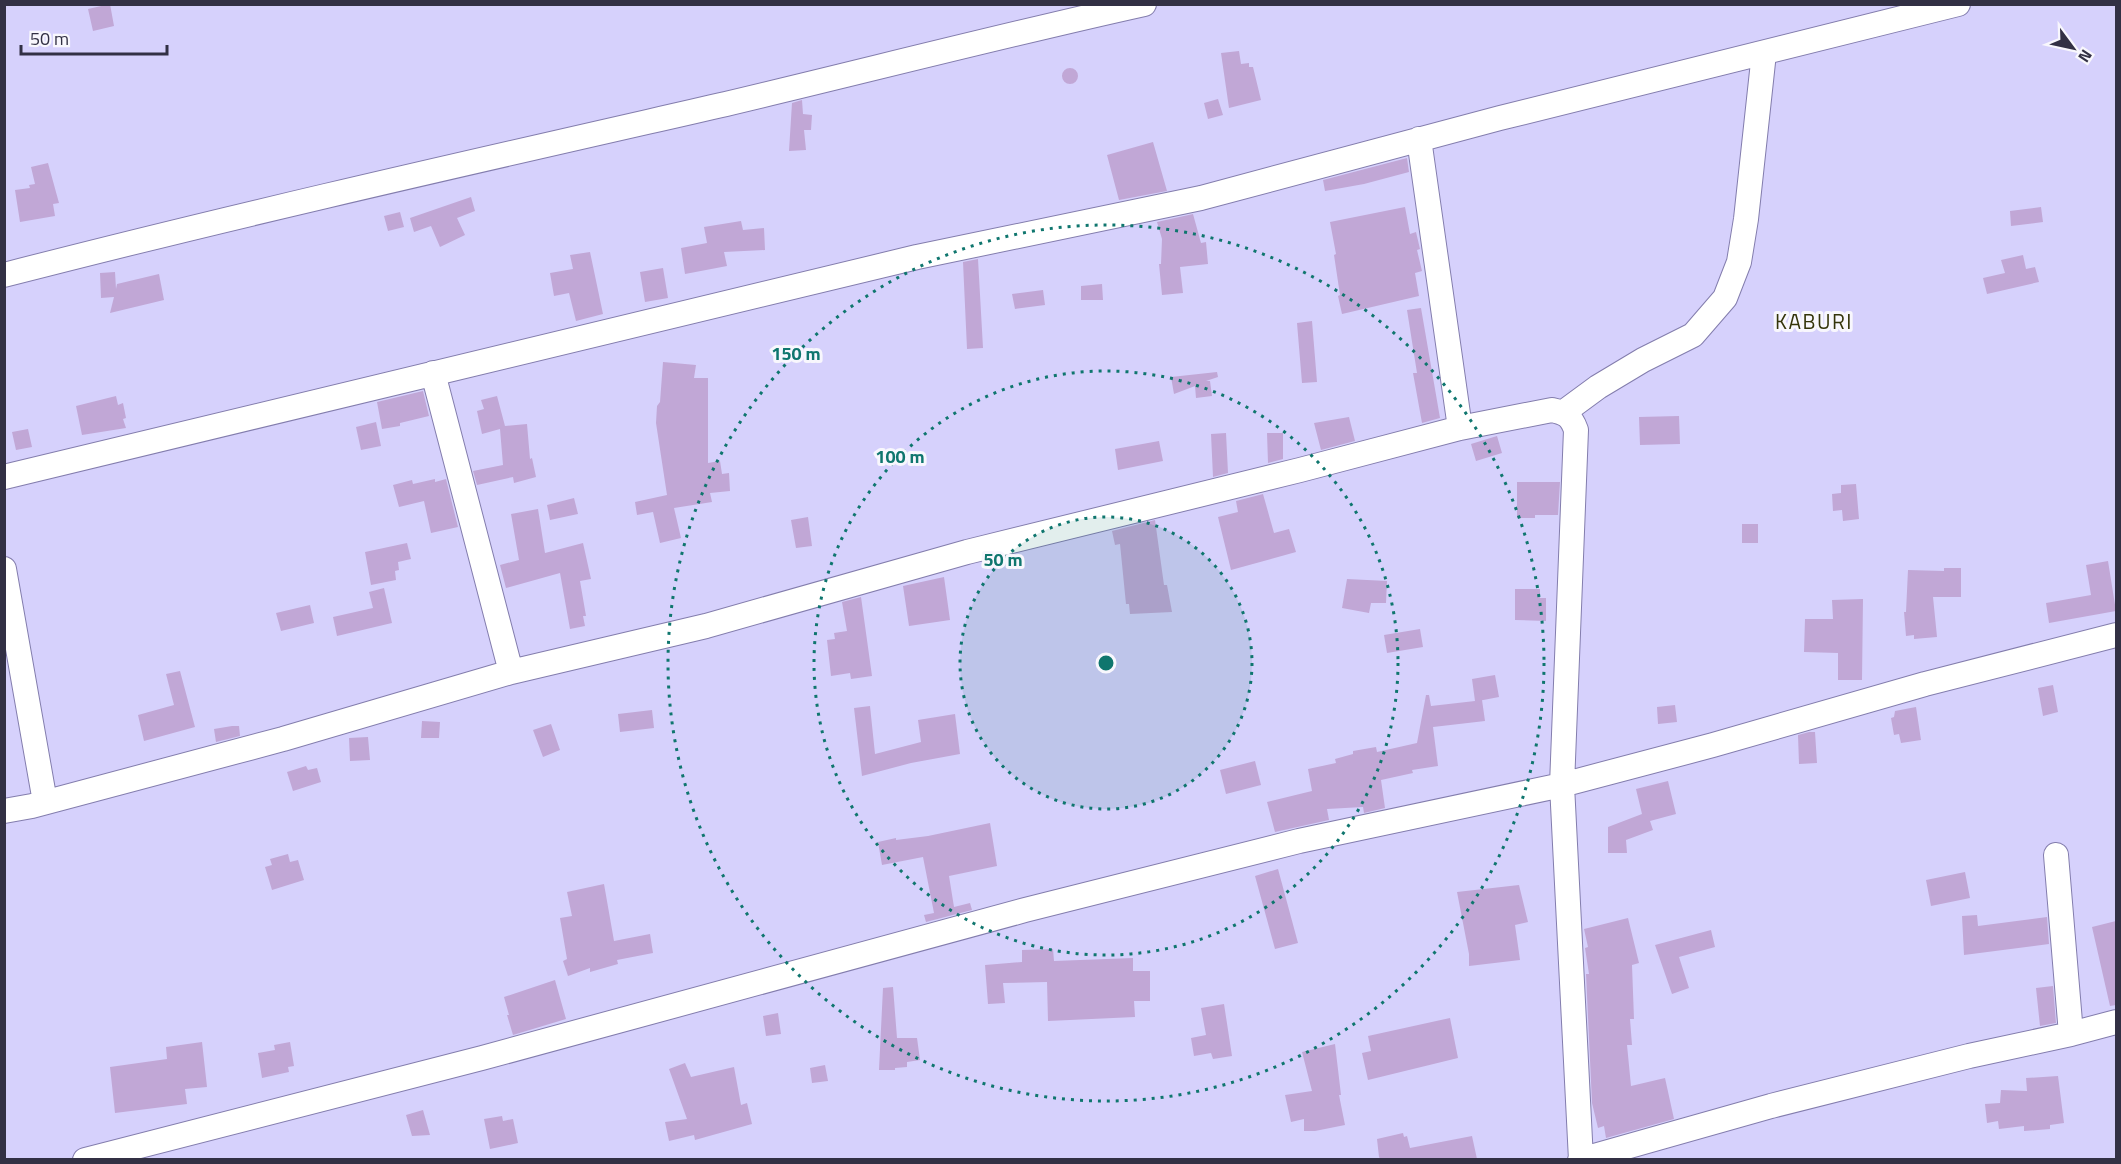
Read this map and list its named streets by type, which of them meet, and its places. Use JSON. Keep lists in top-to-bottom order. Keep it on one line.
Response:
{"districts":["KABURI"],"scale_bar":"50 m","north":"bottom right","rings":["150 m","100 m","50 m"]}
